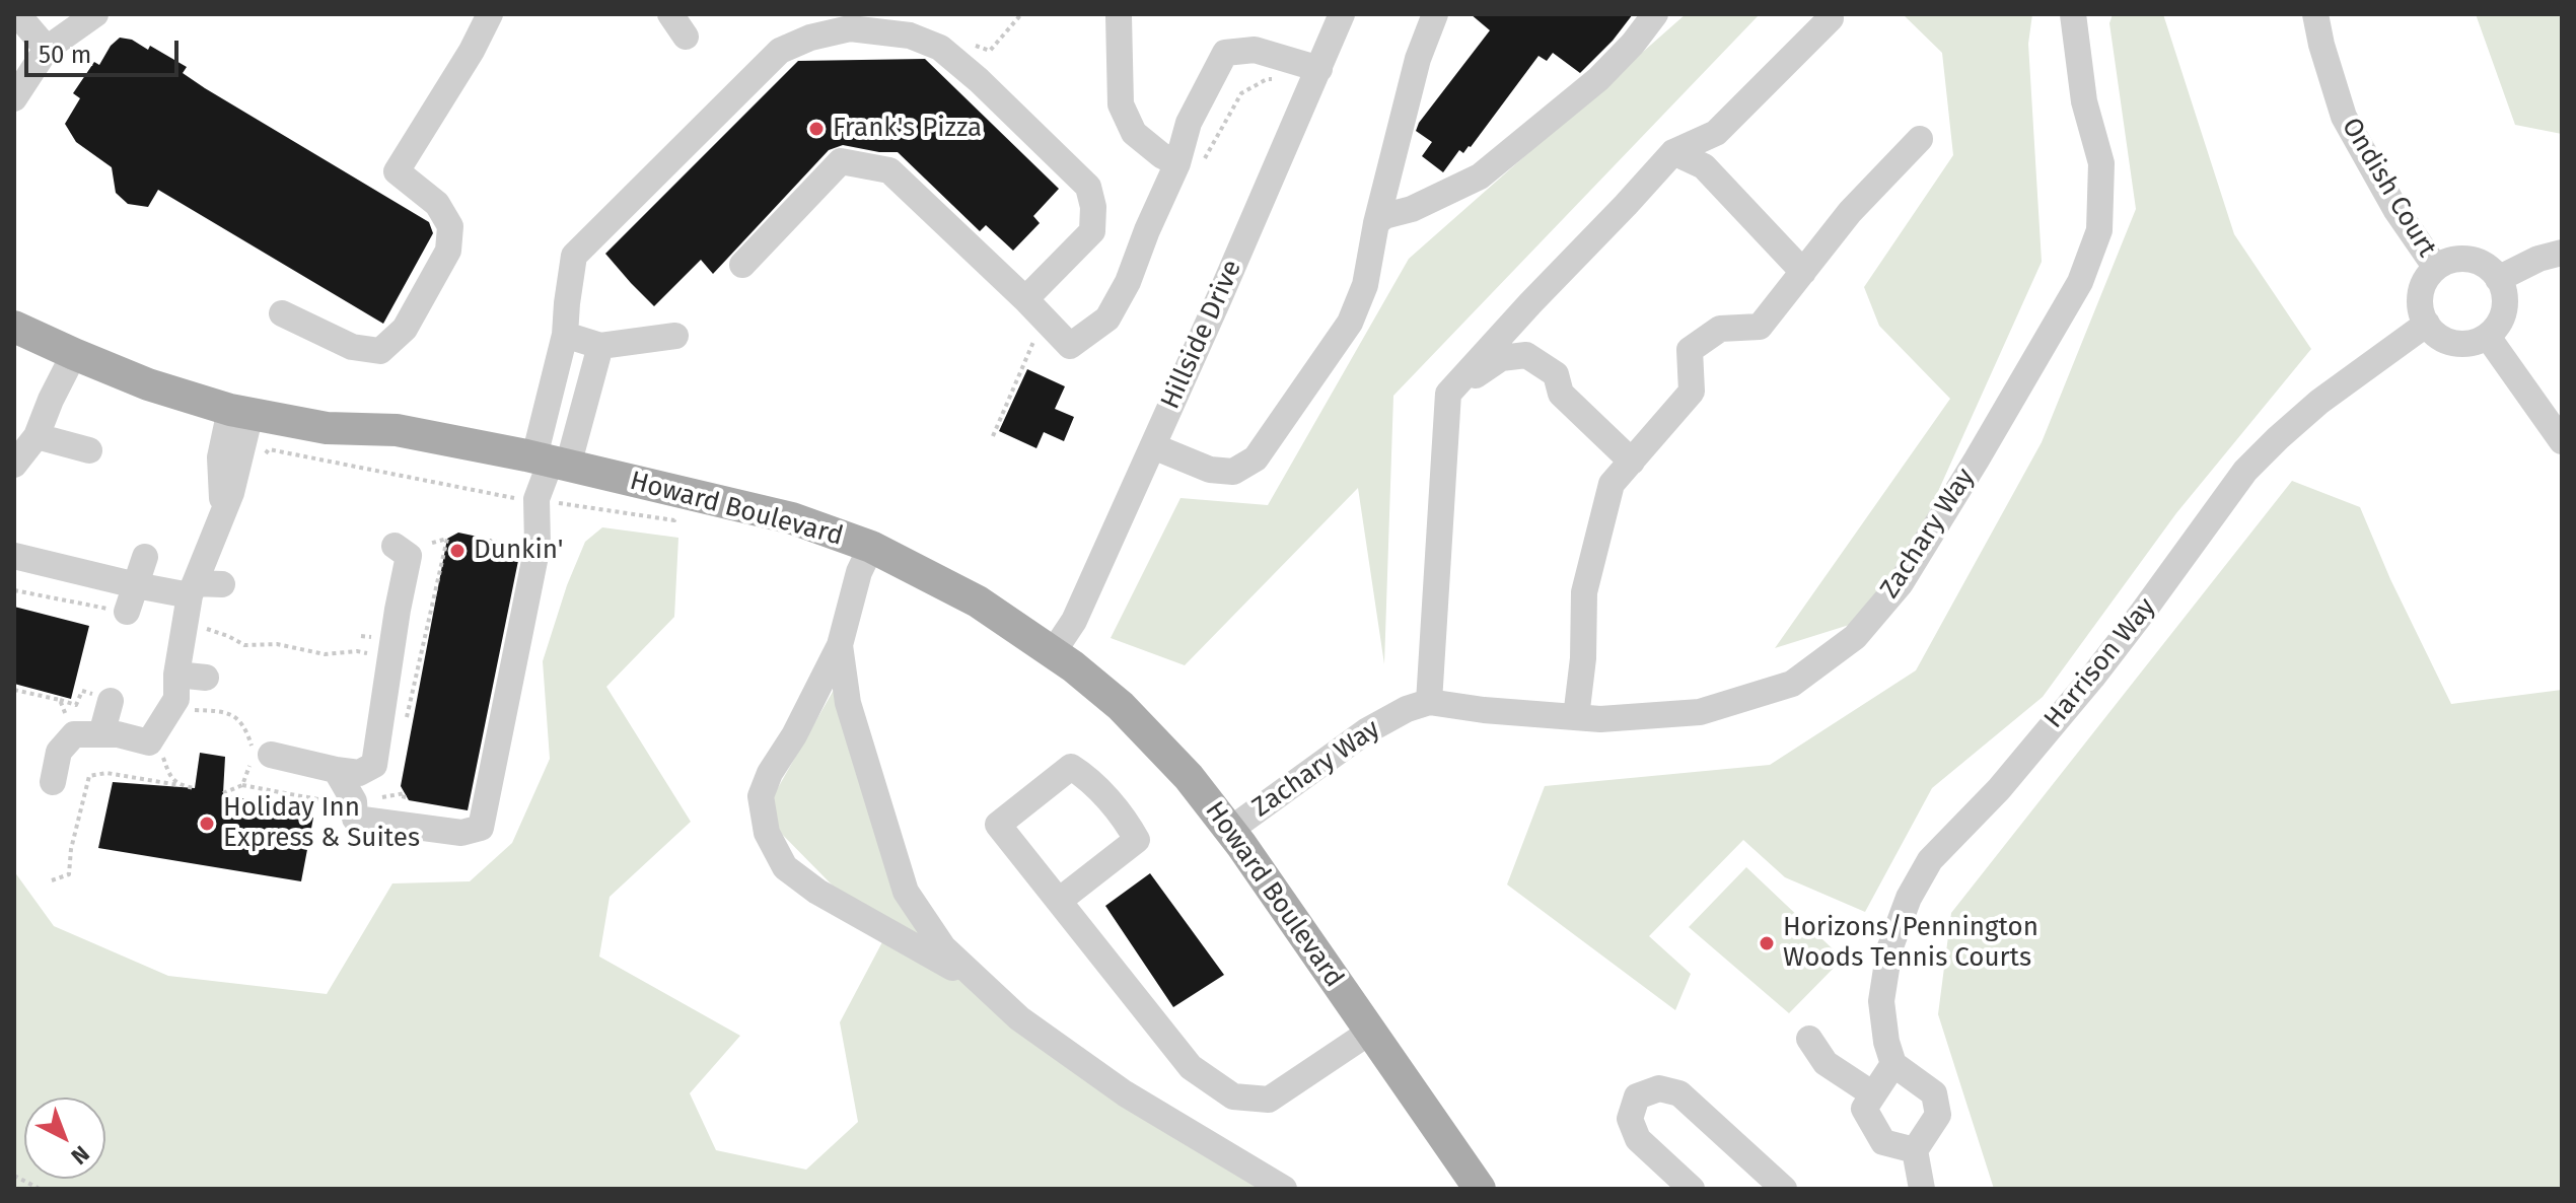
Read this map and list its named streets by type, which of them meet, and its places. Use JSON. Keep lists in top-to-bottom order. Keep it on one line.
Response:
{"streets":{"main road":["Howard Boulevard"],"street":["Ondish Court","Hillside Drive","Zachary Way","Harrison Way"]},"crossings":[["Ondish Court","Harrison Way"],["Hillside Drive","Howard Boulevard"],["Howard Boulevard","Zachary Way"]],"places":["Frank's Pizza","Dunkin'","Holiday Inn Express & Suites","Horizons/Pennington Woods Tennis Courts"],"scale_bar":"50 m","north":"bottom right"}
